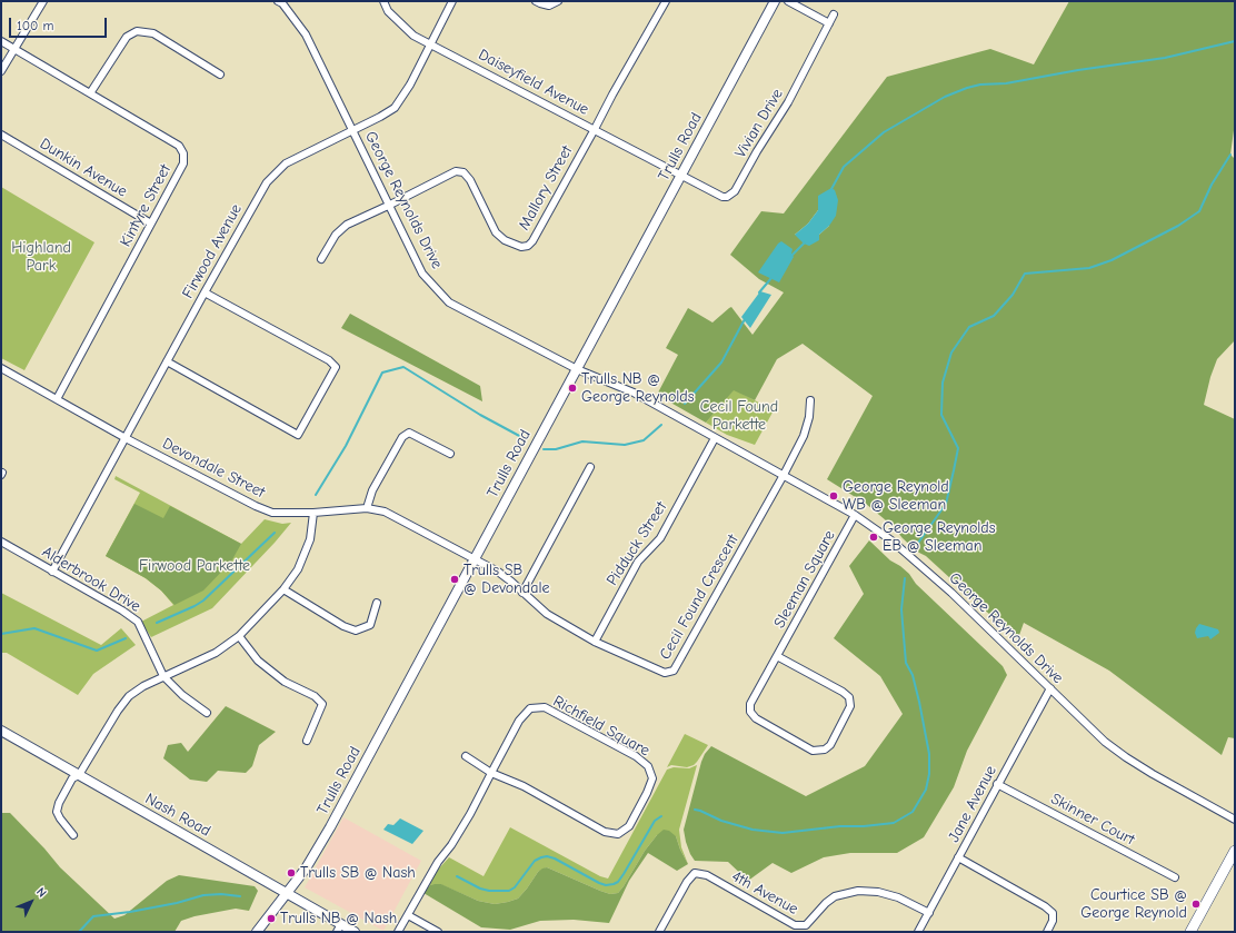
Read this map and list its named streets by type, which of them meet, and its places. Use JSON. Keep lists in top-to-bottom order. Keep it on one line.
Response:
{"streets":{"street":["Daiseyfield Avenue","Vivian Drive","Trulls Road","Dunkin Avenue","Mallory Street","George Reynolds Drive","Kintyre Street","Firwood Avenue","Devondale Street","Pidduck Street","Alderbrook Drive","Sleeman Square","Cecil Found Crescent","Richfield Square","Jane Avenue","Nash Road","Skinner Court","4th Avenue"]},"crossings":[["Daiseyfield Avenue","Vivian Drive"],["Daiseyfield Avenue","Trulls Road"],["Daiseyfield Avenue","Mallory Street"],["Daiseyfield Avenue","Firwood Avenue"],["Vivian Drive","Trulls Road"],["Trulls Road","George Reynolds Drive"],["Trulls Road","Devondale Street"],["Trulls Road","Cecil Found Crescent"],["Trulls Road","Nash Road"],["Dunkin Avenue","Kintyre Street"],["Mallory Street","George Reynolds Drive"],["George Reynolds Drive","Firwood Avenue"],["George Reynolds Drive","Pidduck Street"],["George Reynolds Drive","Sleeman Square"],["George Reynolds Drive","Cecil Found Crescent"],["George Reynolds Drive","Jane Avenue"],["Kintyre Street","Devondale Street"],["Firwood Avenue","Devondale Street"],["Firwood Avenue","Alderbrook Drive"],["Devondale Street","Cecil Found Crescent"],["Pidduck Street","Cecil Found Crescent"],["Jane Avenue","Skinner Court"],["Jane Avenue","4th Avenue"]],"parks":["Highland Park","Cecil Found Parkette","Firwood Parkette"],"places":["Trulls NB @ George Reynolds","George Reynold WB @ Sleeman","George Reynolds EB @ Sleeman","Trulls SB @ Devondale","Trulls SB @ Nash","Courtice SB @ George Reynold","Trulls NB @ Nash"],"scale_bar":"100 m","north":"top right"}
